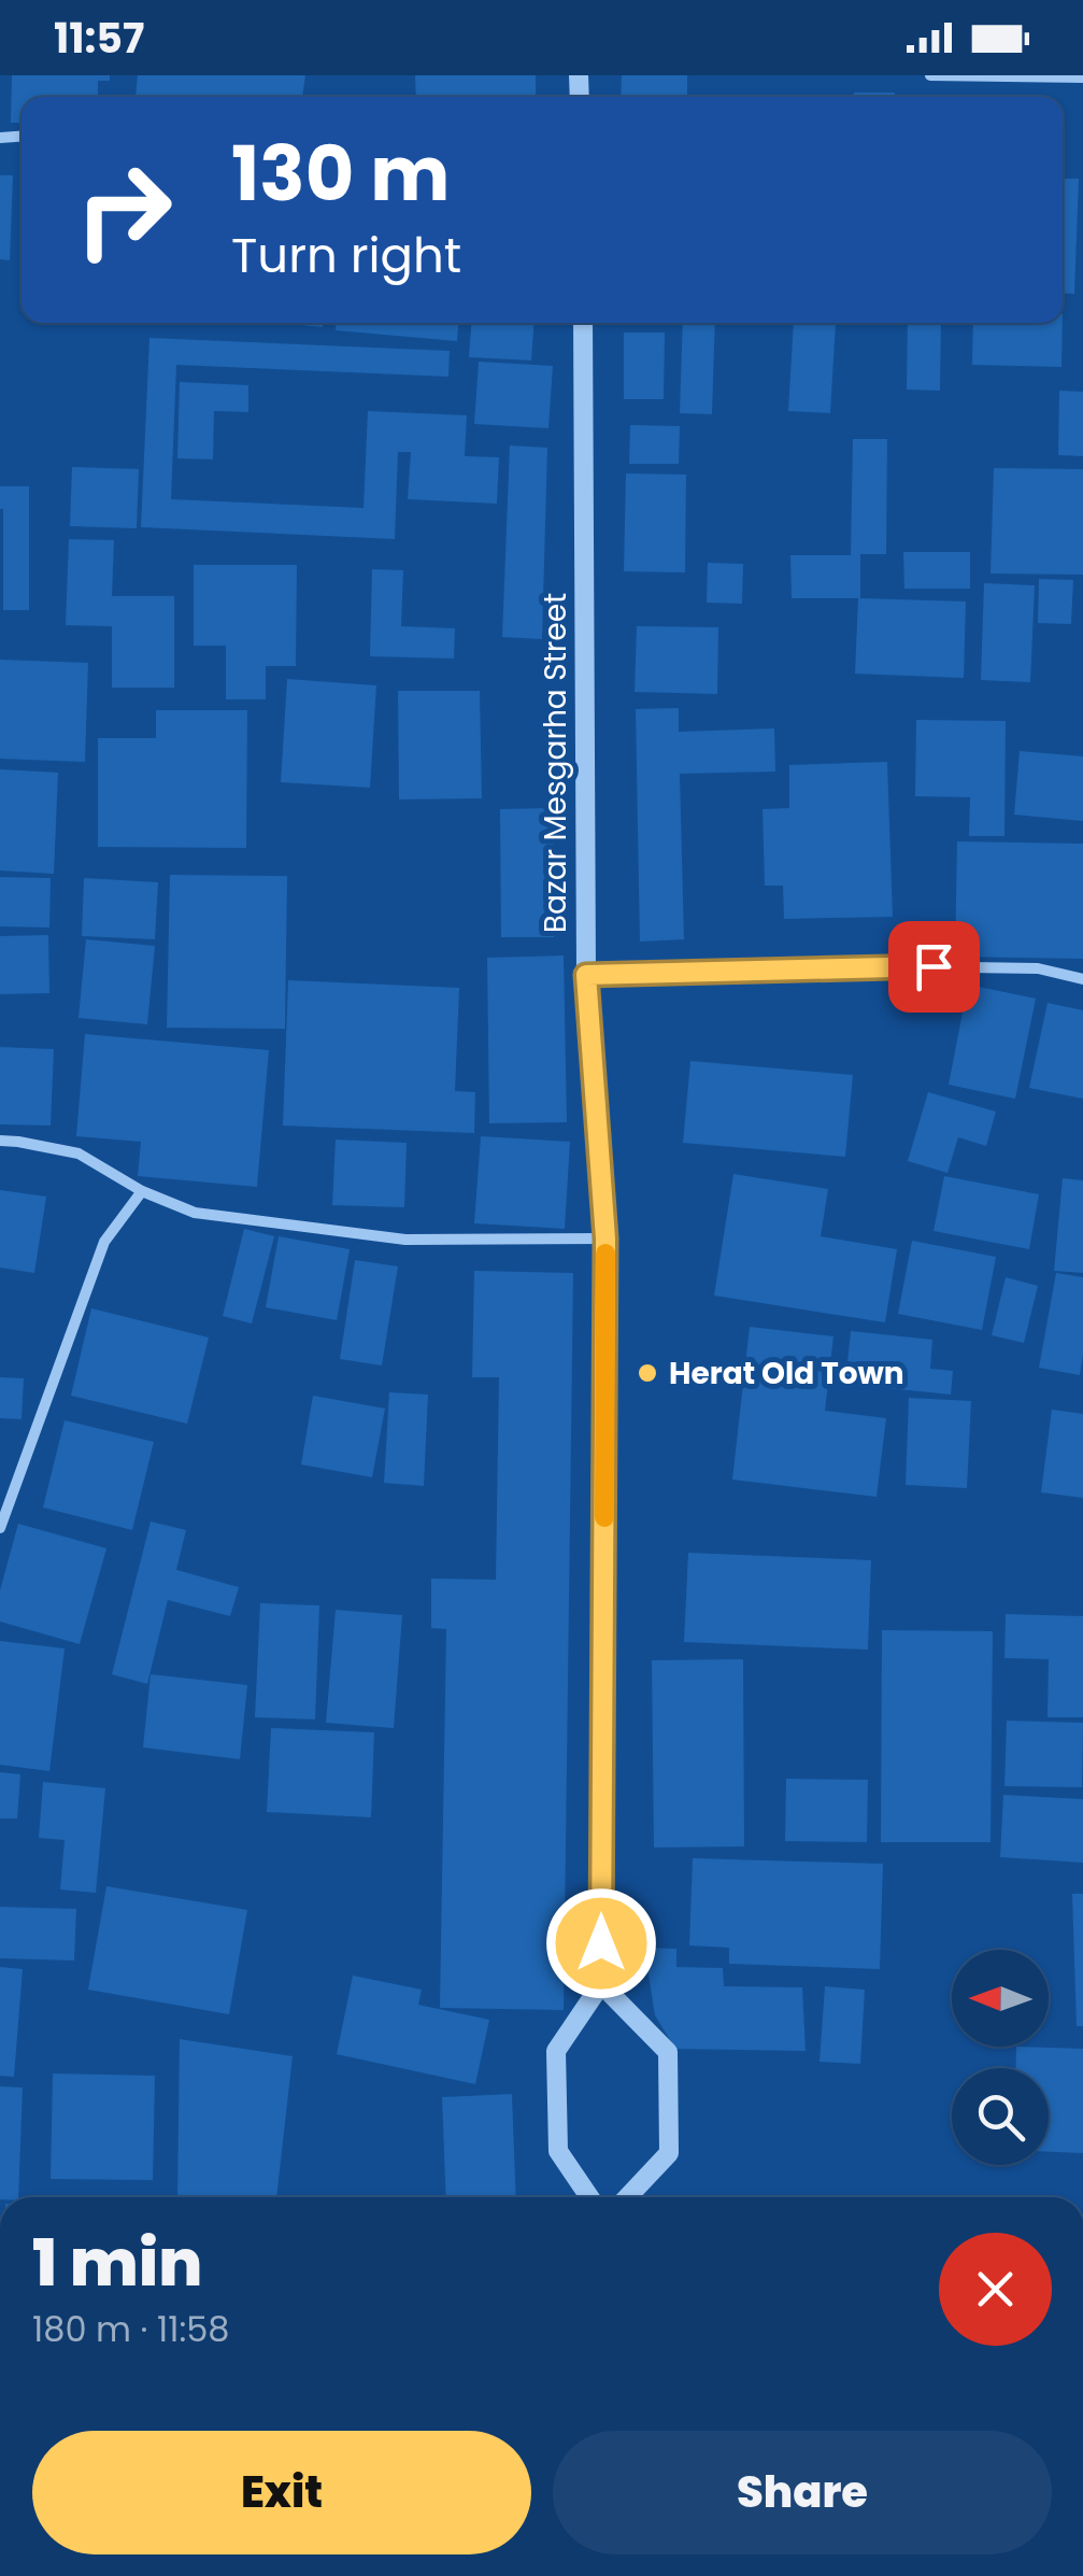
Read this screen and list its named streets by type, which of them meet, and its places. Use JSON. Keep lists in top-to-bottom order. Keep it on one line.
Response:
{"streets":{"street":["Bazar Mesgarha Street"]},"places":["Herat Old Town"],"north":"left","page":{"status":"11:57","turn":["130 m","Turn right"],"heading":["1 min","180 m · 11:58"],"buttons":["Exit","Share"]}}
